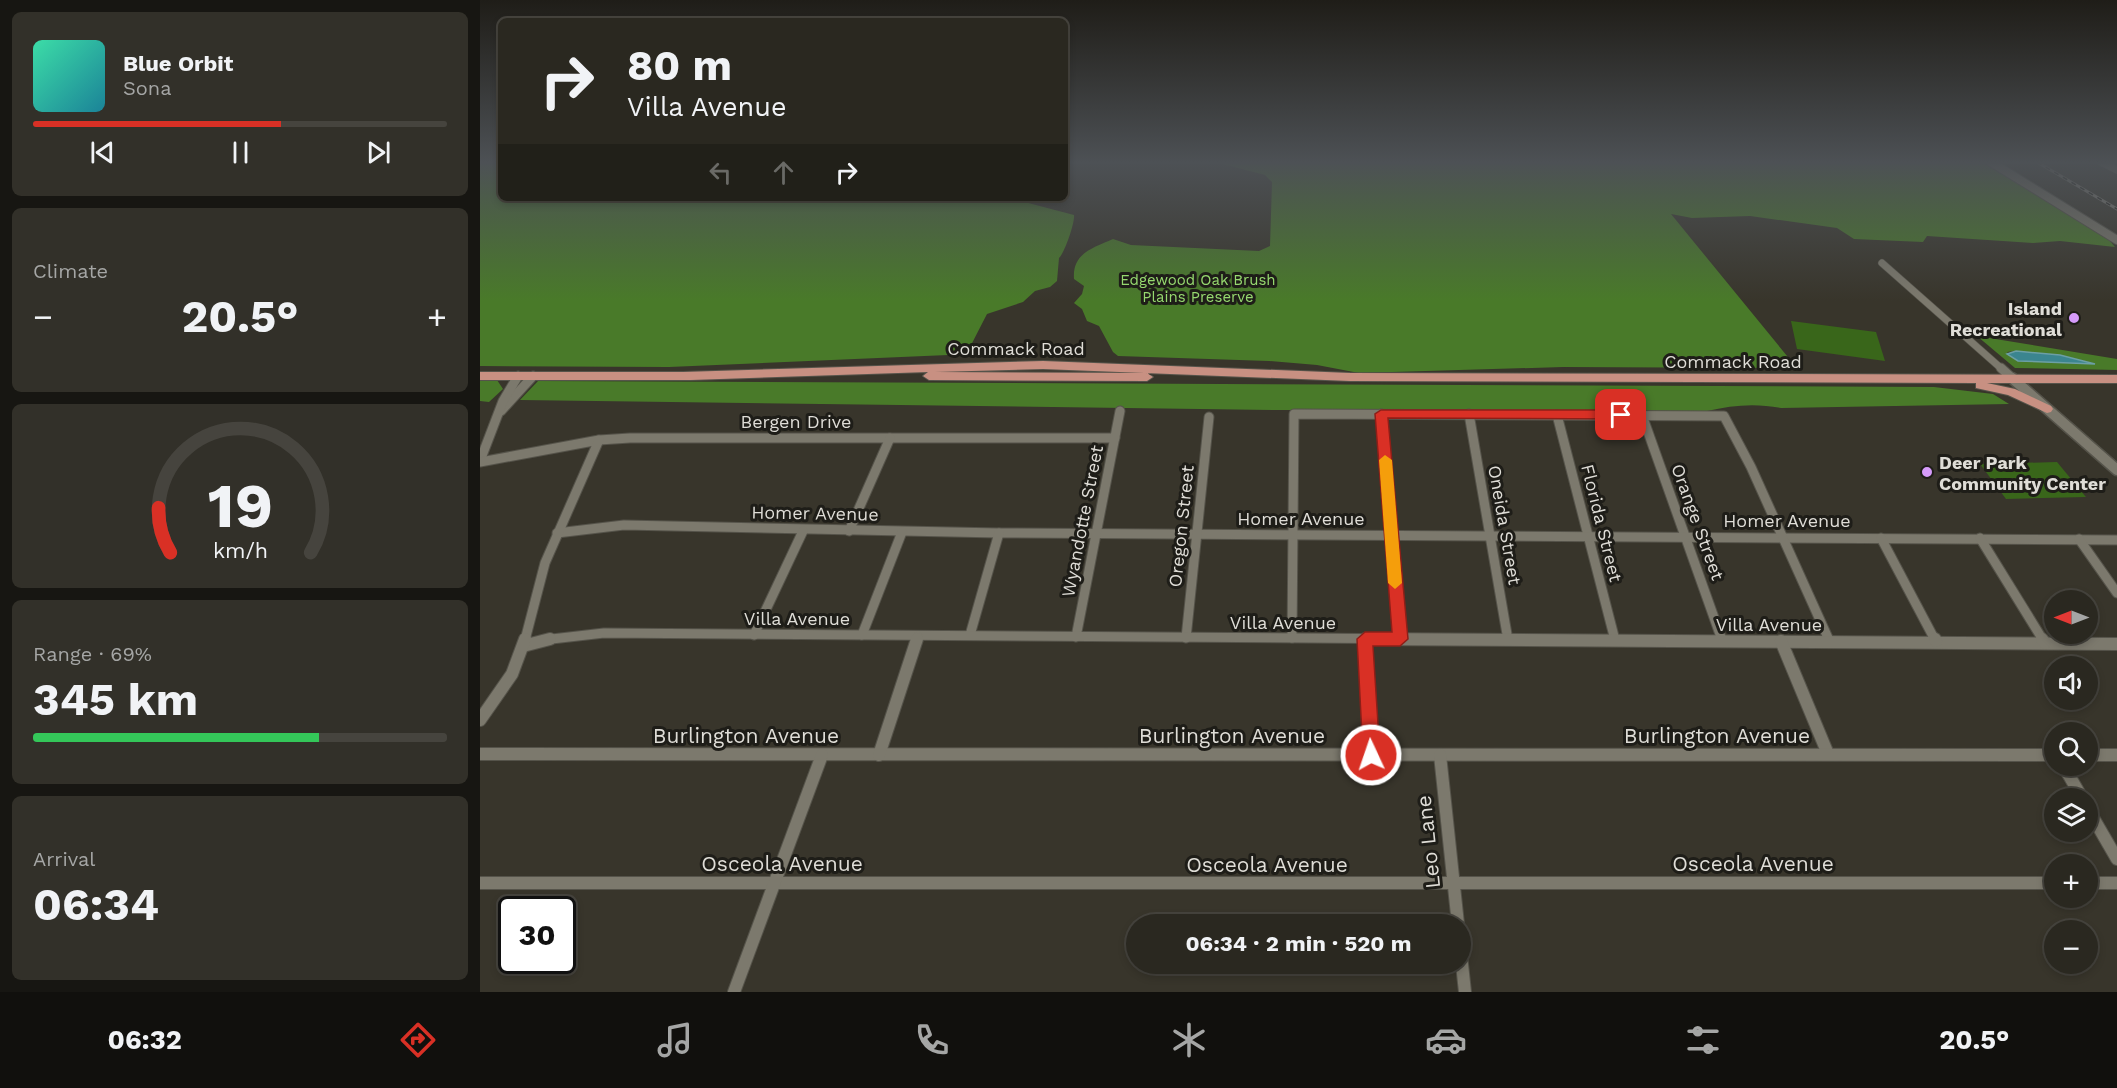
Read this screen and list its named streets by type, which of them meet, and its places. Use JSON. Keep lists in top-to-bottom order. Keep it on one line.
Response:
{"streets":{"main road":["Commack Road"],"street":["Bergen Drive","Homer Avenue","Wyandotte Street","Orange Street","Florida Street","Oneida Street","Oregon Street","Villa Avenue","Burlington Avenue","Leo Lane","Osceola Avenue"]},"crossings":[["Bergen Drive","Wyandotte Street"],["Homer Avenue","Wyandotte Street"],["Homer Avenue","Orange Street"],["Homer Avenue","Florida Street"],["Homer Avenue","Oneida Street"],["Homer Avenue","Oregon Street"],["Wyandotte Street","Villa Avenue"],["Orange Street","Villa Avenue"],["Florida Street","Villa Avenue"],["Oneida Street","Villa Avenue"],["Oregon Street","Villa Avenue"],["Burlington Avenue","Leo Lane"],["Leo Lane","Osceola Avenue"]],"parks":["Edgewood Oak Brush Plains Preserve"],"places":["Island Recreational","Deer Park Community Center"],"north":"left","page":{"turn":["80 m","Villa Avenue"],"song":["Blue Orbit","Sona"],"tile":["Climate",["Range · 69%","345 km"],["Arrival","06:34"]],"heat":["−","20.5°","+"],"map_buttons":["+","−"],"limit":"30","trip":"06:34 · 2 min · 520 m","tabs":["06:32","20.5°"],"gauge":["19","km/h"]}}
